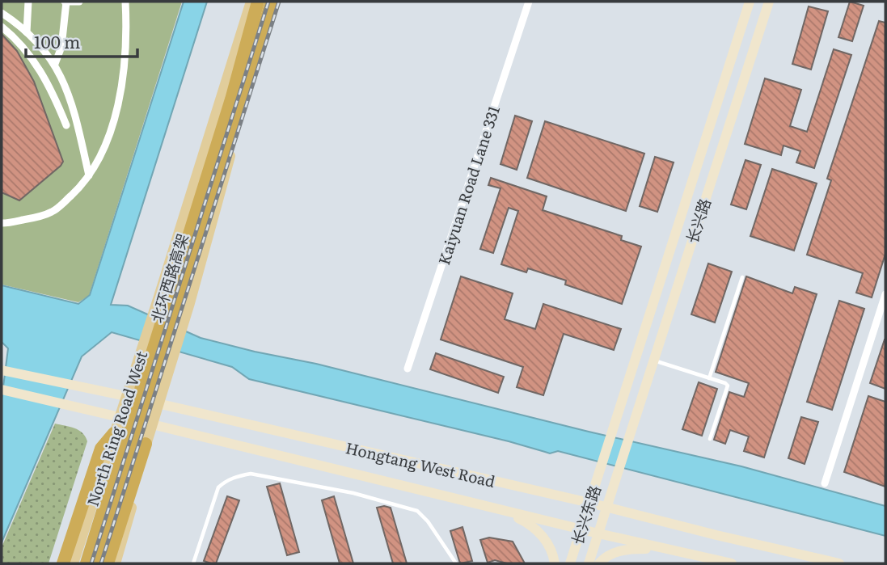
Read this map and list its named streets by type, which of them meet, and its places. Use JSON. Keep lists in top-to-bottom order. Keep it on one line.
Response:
{"streets":{"highway":["北环西路高架"],"main road":["长兴路","North Ring Road West","Hongtang West Road","长兴东路"],"street":["Kaiyuan Road Lane 331"]},"crossings":[["长兴路","长兴东路"],["North Ring Road West","Hongtang West Road"],["Hongtang West Road","长兴东路"]],"scale_bar":"100 m"}
